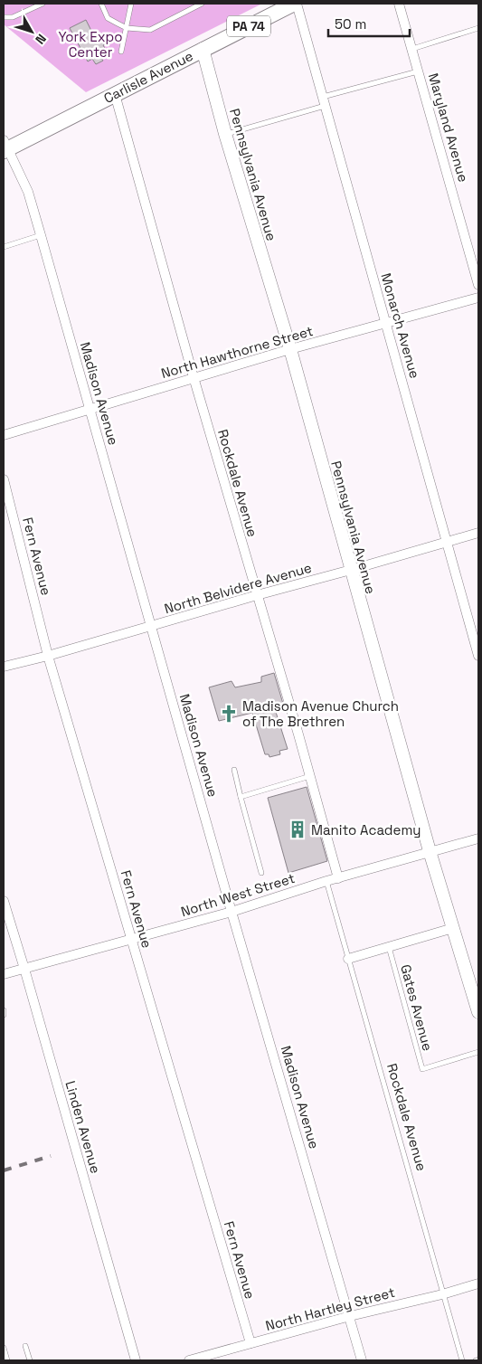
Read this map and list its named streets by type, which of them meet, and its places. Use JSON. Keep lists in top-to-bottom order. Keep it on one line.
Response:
{"streets":{"main road":["PA 74","Carlisle Avenue"],"street":["Maryland Avenue","Pennsylvania Avenue","Monarch Avenue","North Hawthorne Street","Madison Avenue","Rockdale Avenue","Fern Avenue","North Belvidere Avenue","North West Street","Linden Avenue","North Hartley Street"],"lane":["Gates Avenue"]},"crossings":[["Carlisle Avenue","Pennsylvania Avenue"],["Carlisle Avenue","Monarch Avenue"],["Carlisle Avenue","Madison Avenue"],["Carlisle Avenue","Rockdale Avenue"],["Pennsylvania Avenue","North Hawthorne Street"],["Pennsylvania Avenue","North Belvidere Avenue"],["Pennsylvania Avenue","North West Street"],["Monarch Avenue","North Hawthorne Street"],["Monarch Avenue","North Belvidere Avenue"],["North Hawthorne Street","Madison Avenue"],["North Hawthorne Street","Rockdale Avenue"],["Madison Avenue","North Belvidere Avenue"],["Madison Avenue","North West Street"],["Madison Avenue","North Hartley Street"],["Rockdale Avenue","North Belvidere Avenue"],["Rockdale Avenue","North West Street"],["Rockdale Avenue","North Hartley Street"],["Fern Avenue","North Belvidere Avenue"],["Fern Avenue","North West Street"],["Fern Avenue","North Hartley Street"],["North West Street","Linden Avenue"]],"parks":["York Expo Center"],"places":{"church":["Madison Avenue Church of The Brethren"],"building":["Manito Academy"]},"scale_bar":"50 m","north":"bottom right"}
